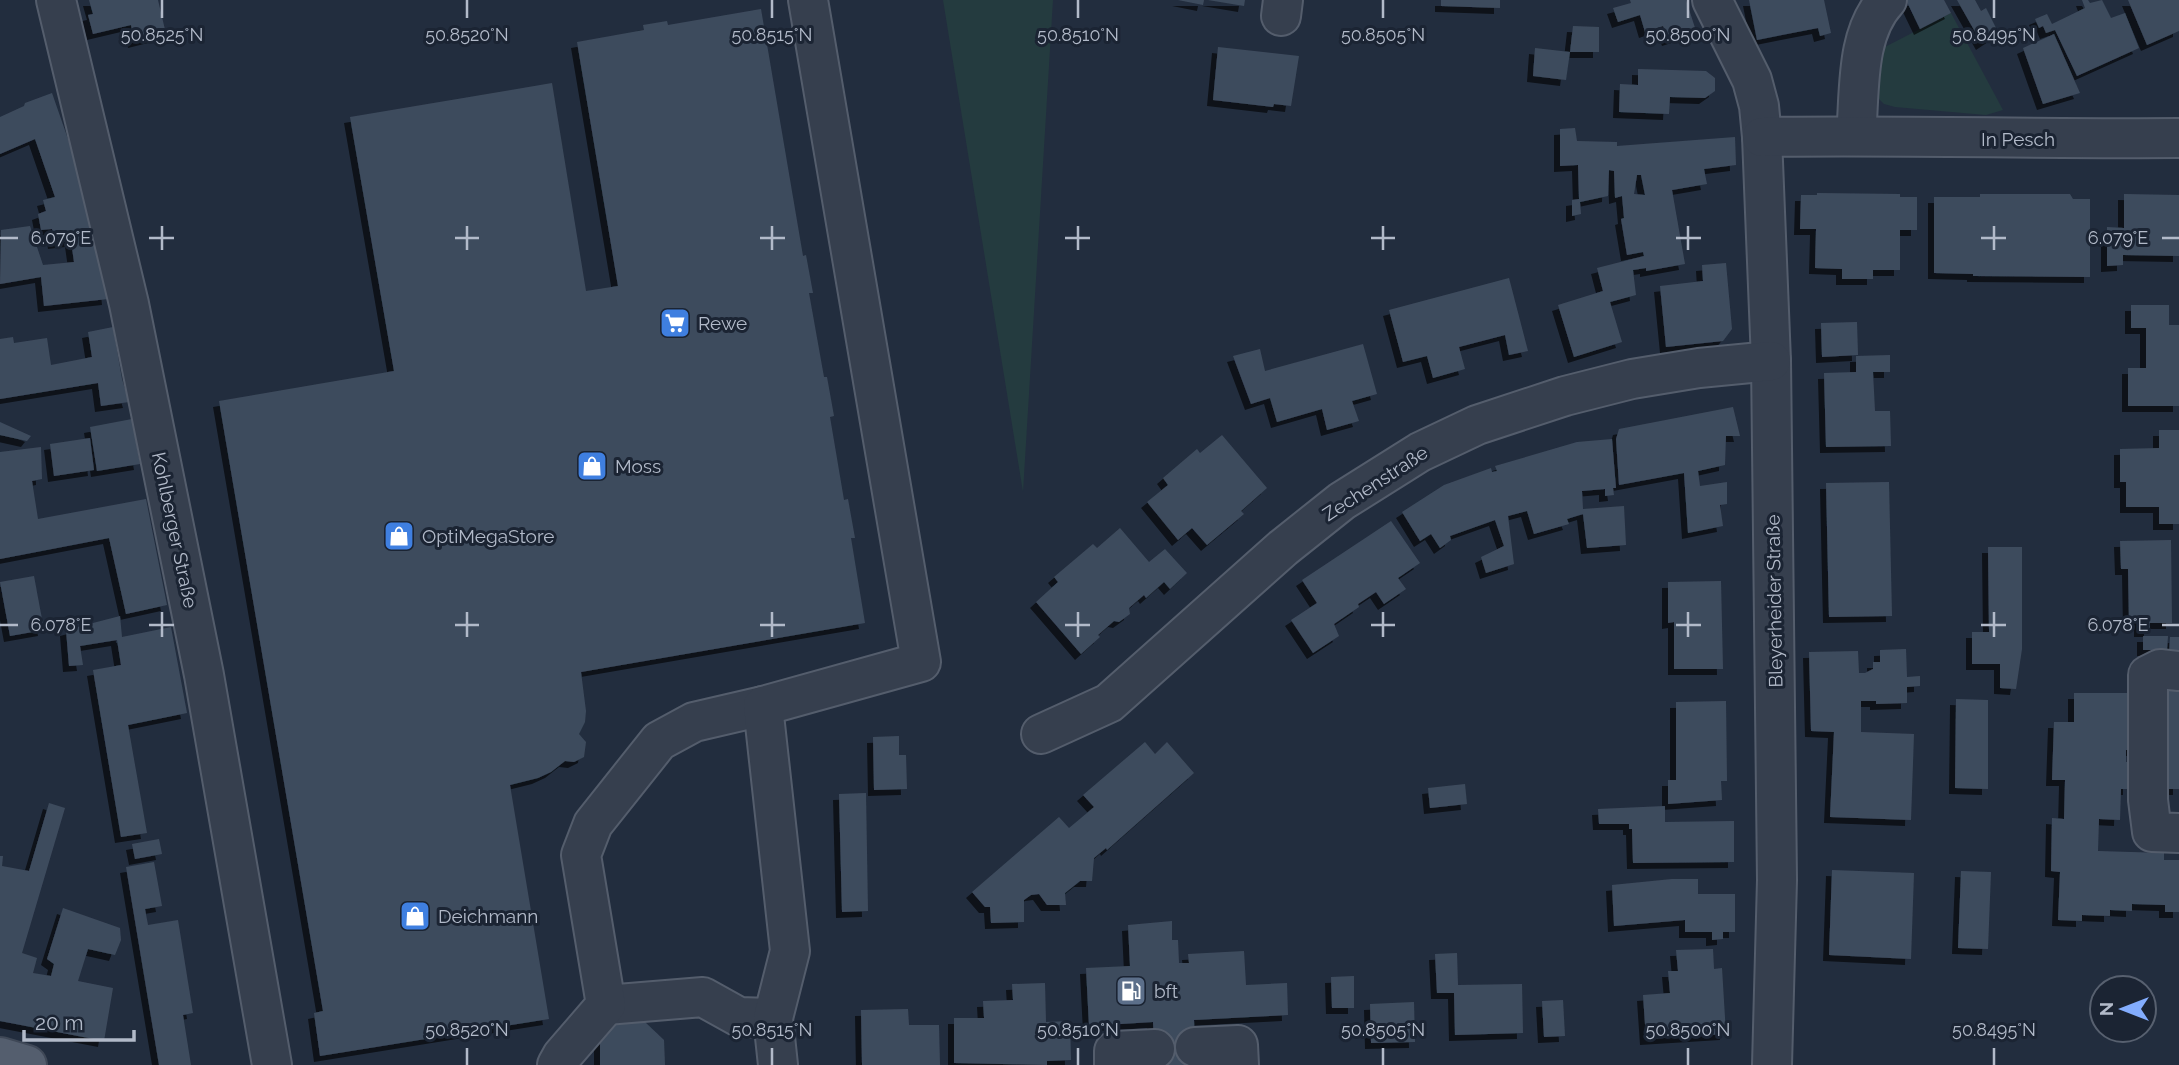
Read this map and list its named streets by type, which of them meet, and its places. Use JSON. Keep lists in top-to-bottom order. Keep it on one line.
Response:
{"streets":{"street":["In Pesch","Zechenstraße","Kohlberger Straße","Bleyerheider Straße"]},"crossings":[["In Pesch","Bleyerheider Straße"],["Zechenstraße","Bleyerheider Straße"]],"places":{"supermarket":["Rewe"],"shop":["Moss","OptiMegaStore","Deichmann"],"fuel station":["bft"]},"scale_bar":"20 m","north":"left","coordinates":["50.8525°N","50.8520°N","50.8515°N","50.8510°N","50.8505°N","50.8500°N","50.8495°N","6.079°E","6.078°E"]}
